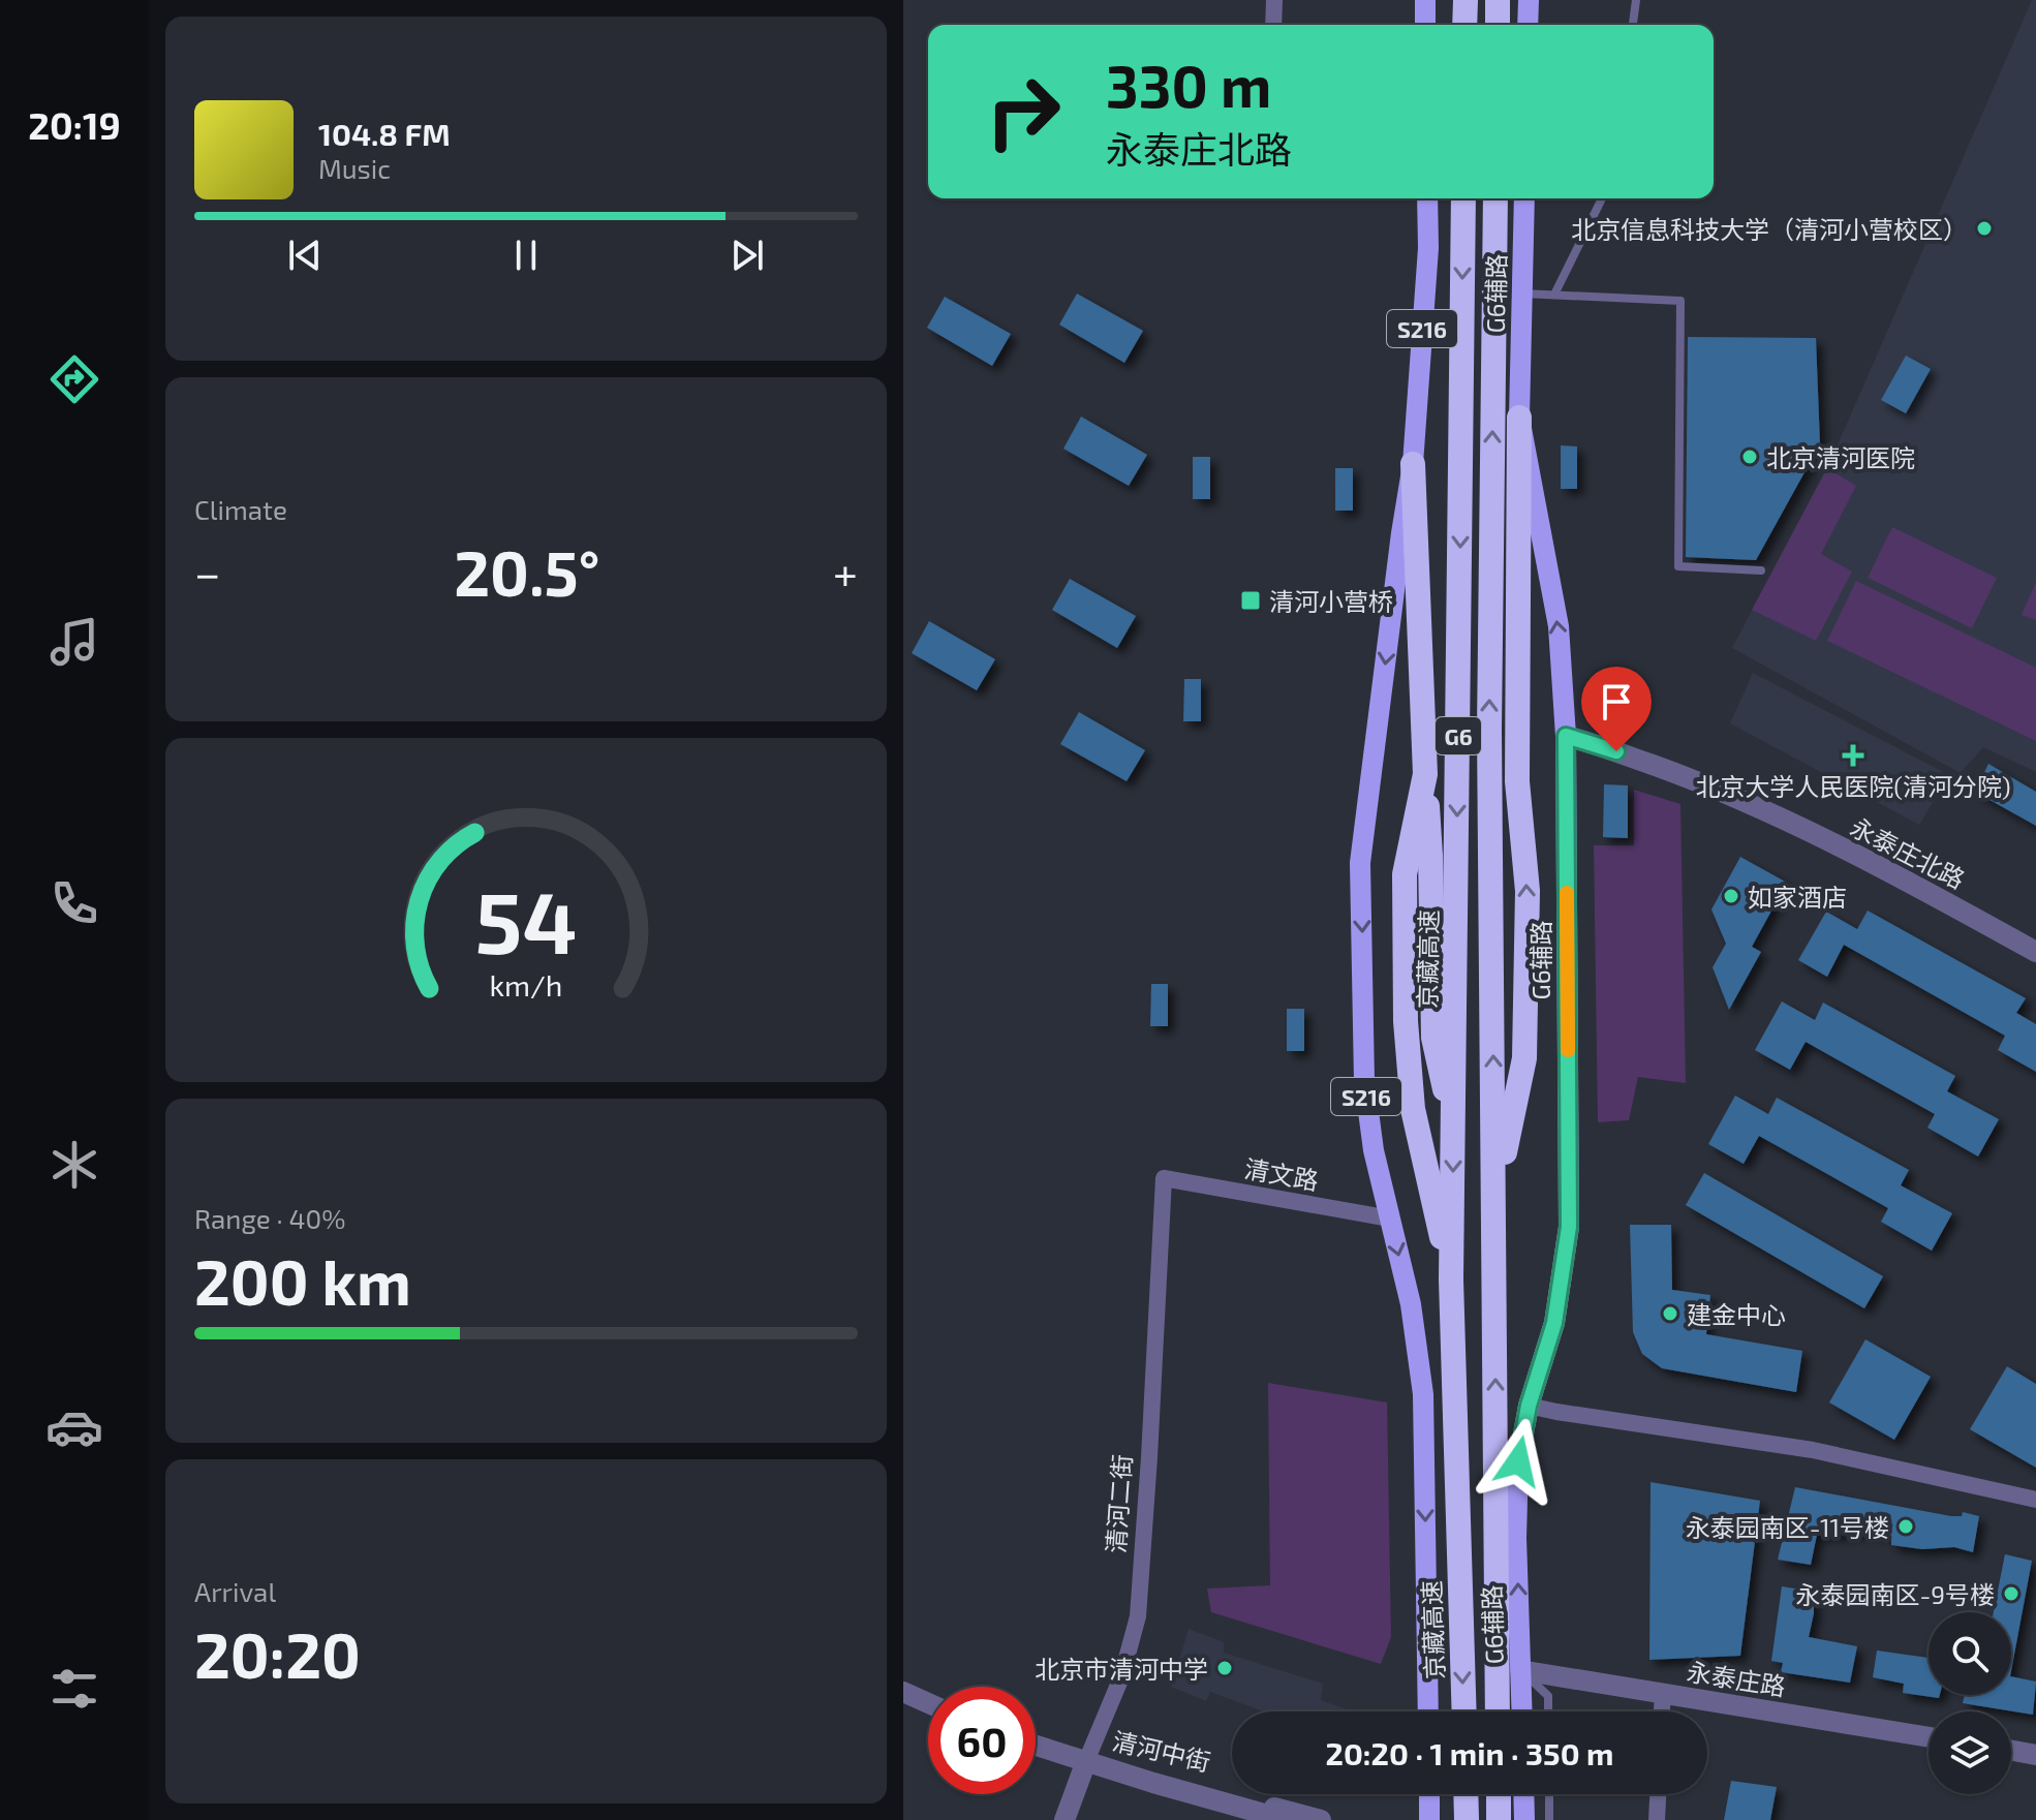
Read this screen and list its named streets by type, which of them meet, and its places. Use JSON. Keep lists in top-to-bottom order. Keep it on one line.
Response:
{"streets":{"highway":["G6","京藏高速"],"main road":["G6辅路","S216"],"street":["永泰庄北路","清文路","清河二街","永泰庄路","清河中街"]},"crossings":[["G6辅路","永泰庄北路"],["G6辅路","永泰庄路"],["S216","清文路"],["清文路","清河二街"],["清河二街","清河中街"]],"places":{"other":["北京信息科技大学（清河小营校区）","北京清河医院","如家酒店","建金中心","永泰园南区-11号楼","永泰园南区-9号楼","北京市清河中学"],"transit":["清河小营桥"],"health":["北京大学人民医院(清河分院)"]},"page":{"tabs":"20:19","turn":["330 m","永泰庄北路"],"song":["104.8 FM","Music"],"tile":["Climate",["Range · 40%","200 km"],["Arrival","20:20"]],"heat":["−","20.5°","+"],"limit":"60","trip":"20:20 · 1 min · 350 m","gauge":["54","km/h"]}}
